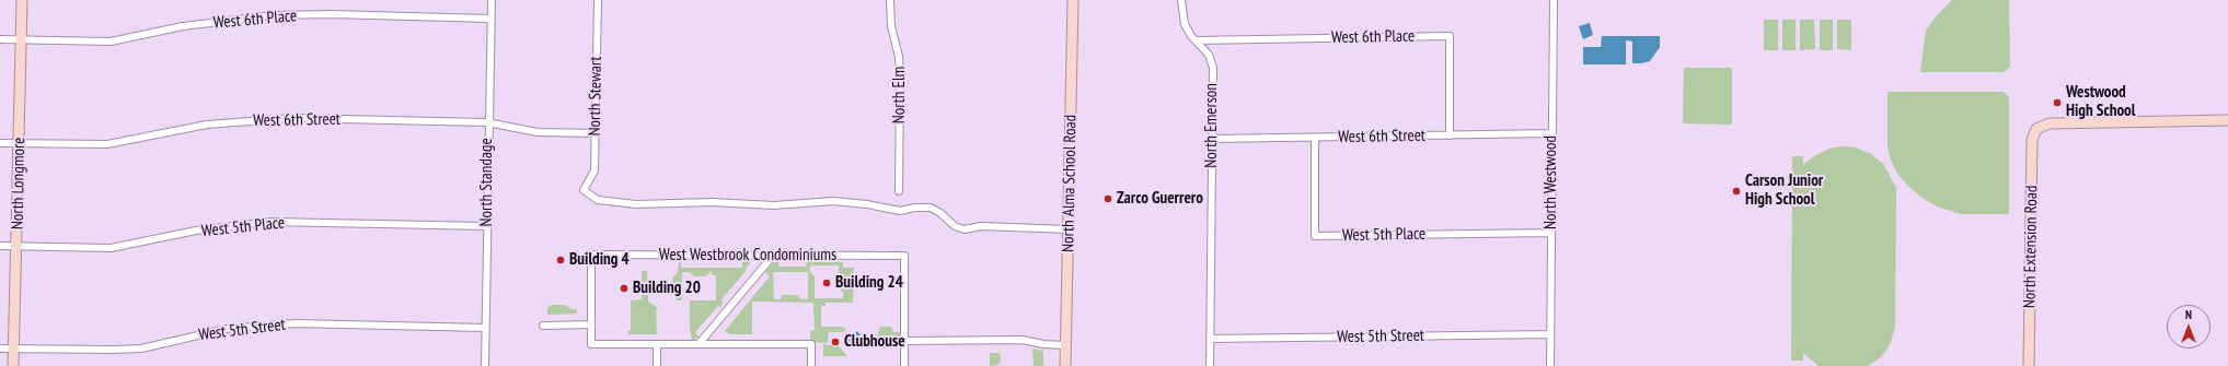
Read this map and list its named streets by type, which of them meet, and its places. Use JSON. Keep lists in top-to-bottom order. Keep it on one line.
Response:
{"streets":{"street":["West 6th Place","North Elm","North Stewart","West 6th Street","North Emerson","North Standage","North Westwood","North Longmore","North Alma School Road","West 5th Place","North Extension Road","West Westbrook Condominiums","West 5th Street"]},"crossings":[["West 6th Place","West 6th Street"],["West 6th Place","North Emerson"],["West 6th Place","North Standage"],["West 6th Place","North Longmore"],["North Stewart","West 6th Street"],["North Stewart","North Alma School Road"],["West 6th Street","North Emerson"],["West 6th Street","North Standage"],["West 6th Street","North Westwood"],["West 6th Street","North Longmore"],["West 6th Street","West 5th Place"],["North Emerson","West 5th Street"],["North Standage","West 5th Place"],["North Standage","West 5th Street"],["North Westwood","West 5th Place"],["North Westwood","West 5th Street"],["North Longmore","West 5th Place"],["North Longmore","West 5th Street"]],"places":["Westwood High School","Carson Junior High School","Zarco Guerrero","Building 4","Building 24","Building 20","Clubhouse"],"north":"top"}
